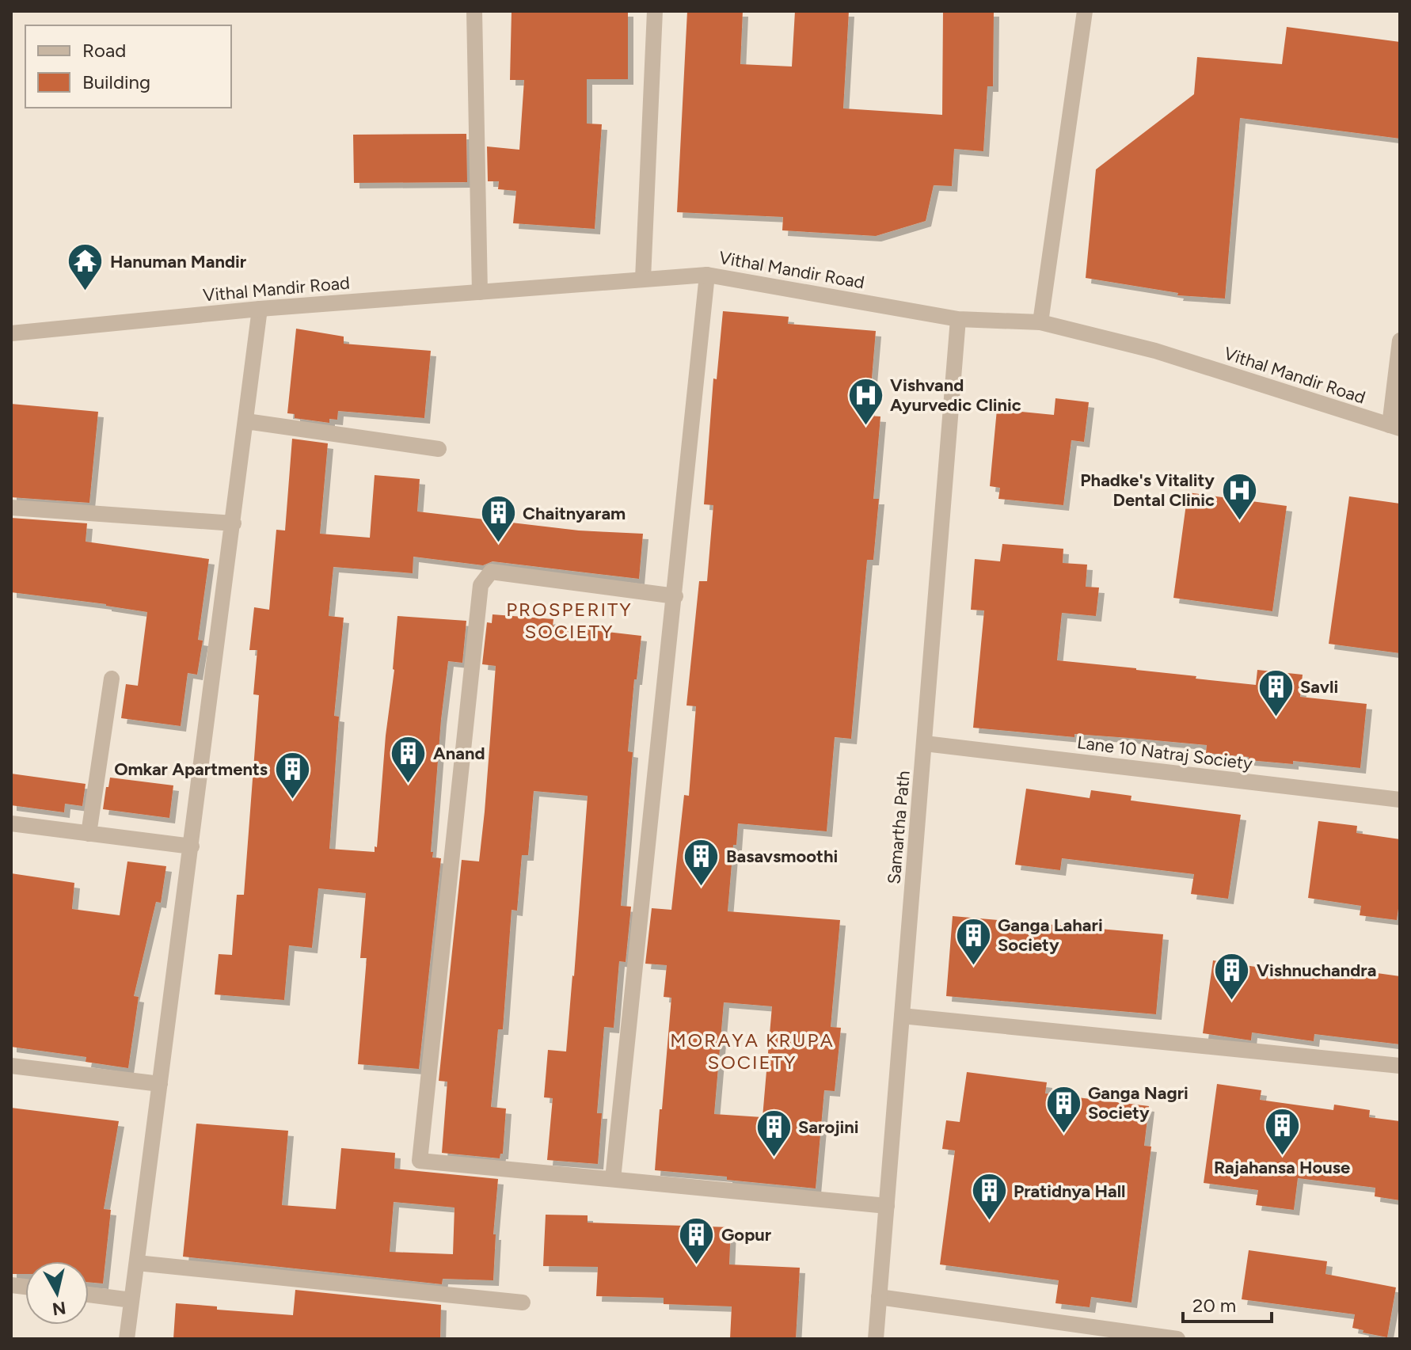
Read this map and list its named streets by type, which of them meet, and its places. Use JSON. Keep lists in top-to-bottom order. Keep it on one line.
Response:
{"streets":{"street":["Vithal Mandir Road","Lane 10 Natraj Society","Samartha Path"]},"crossings":[["Vithal Mandir Road","Samartha Path"],["Lane 10 Natraj Society","Samartha Path"]],"districts":["PROSPERITY SOCIETY","MORAYA KRUPA SOCIETY"],"places":{"temple":["Hanuman Mandir"],"hospital":["Vishvand Ayurvedic Clinic","Phadke's Vitality Dental Clinic"],"building":["Chaitnyaram","Savli","Anand","Omkar Apartments","Basavsmoothi","Ganga Lahari Society","Vishnuchandra","Ganga Nagri Society","Rajahansa House","Sarojini","Pratidnya Hall","Gopur"]},"legend":["Road","Building"],"scale_bar":"20 m","north":"bottom"}
